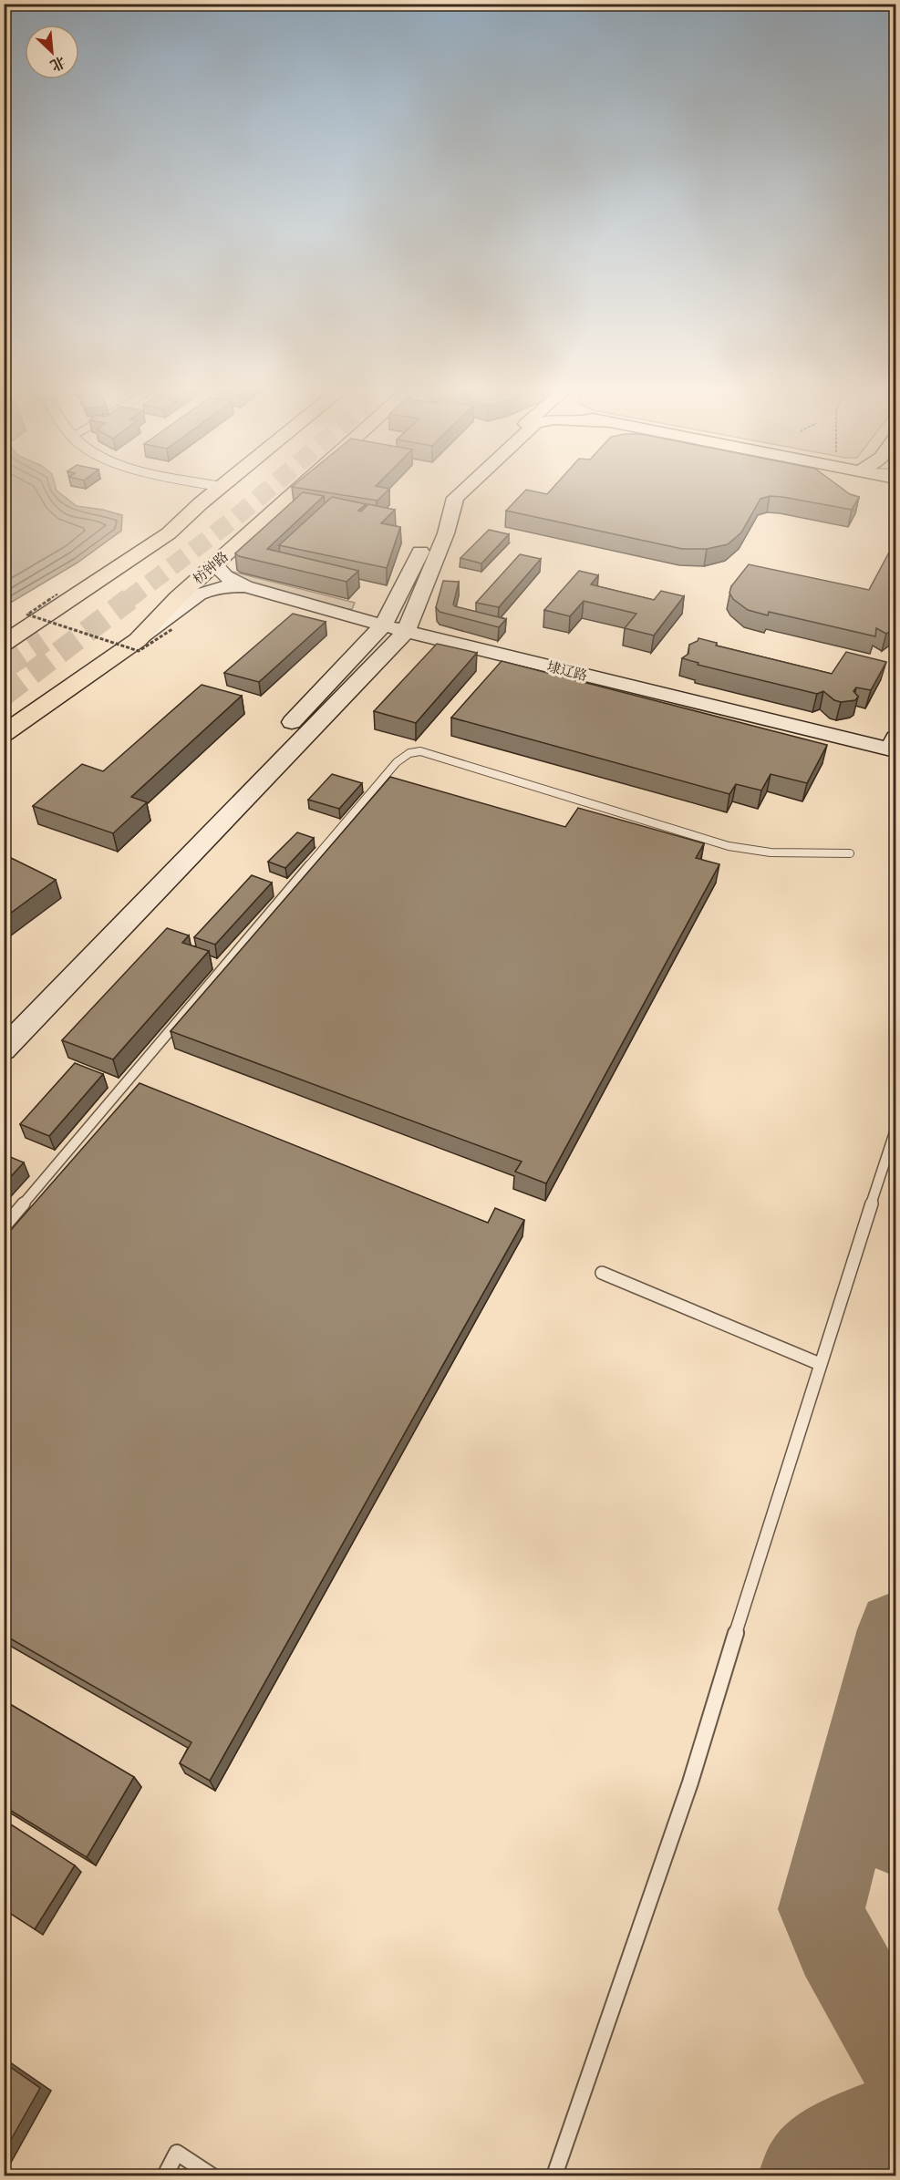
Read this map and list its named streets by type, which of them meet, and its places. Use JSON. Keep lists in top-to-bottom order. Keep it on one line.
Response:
{"streets":{"highway":["枋钟路"],"main road":["埭辽路"]},"north":"bottom right"}
